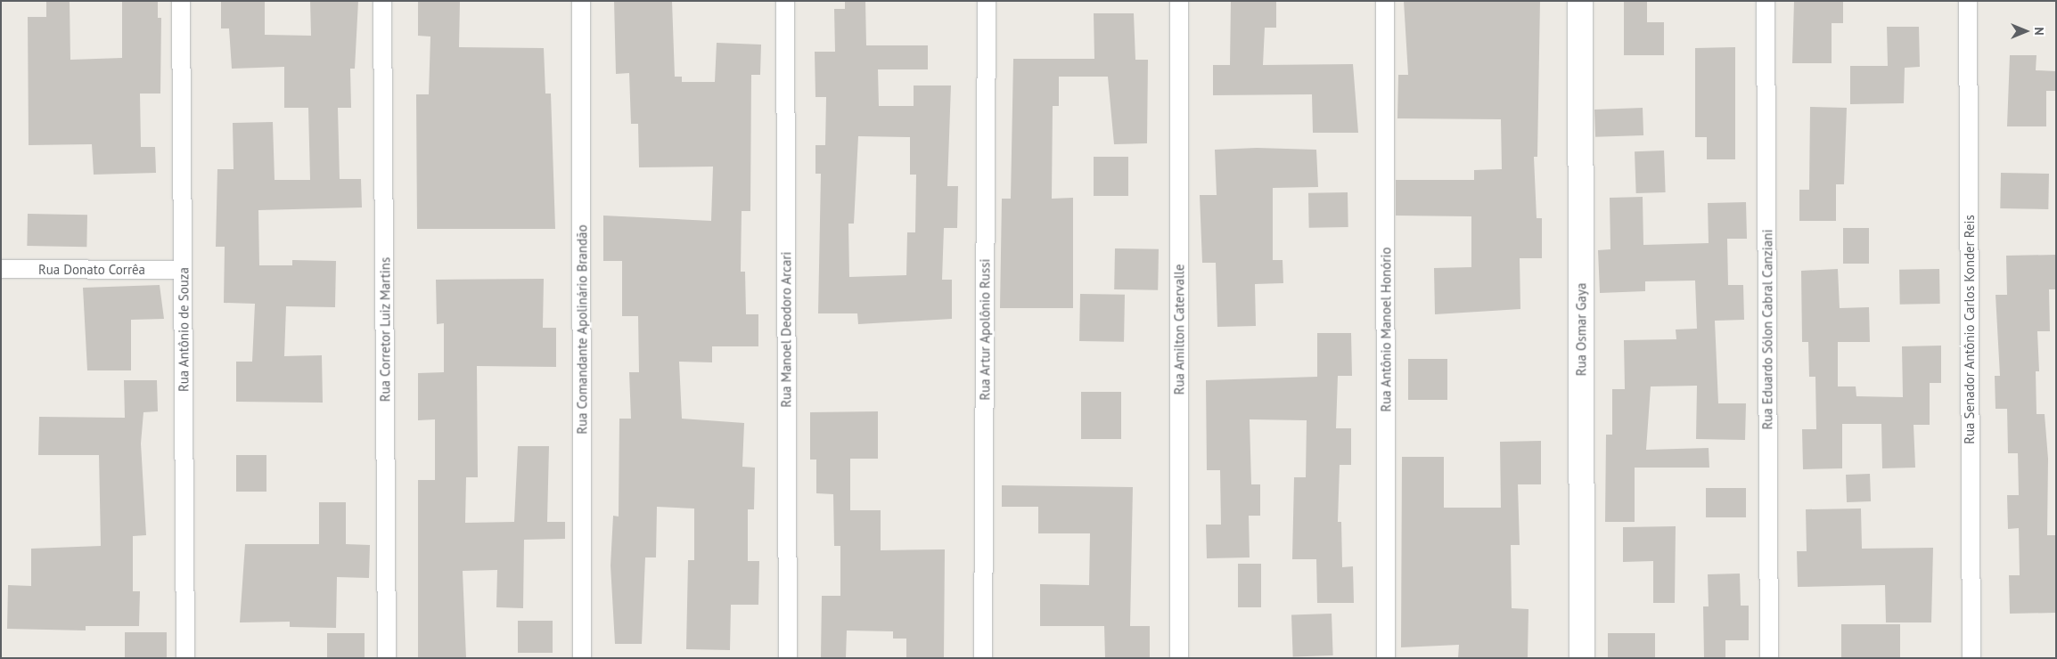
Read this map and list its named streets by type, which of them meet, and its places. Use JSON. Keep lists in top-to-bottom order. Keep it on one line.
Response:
{"streets":{"main road":["Rua Osmar Gaya"],"street":["Rua Donato Corrêa","Rua Antônio de Souza","Rua Corretor Luiz Martins","Rua Comandante Apolinário Brandão","Rua Manoel Deodoro Arcari","Rua Artur Apolônio Russi","Rua Amilton Catervalle","Rua Antônio Manoel Honório","Rua Eduardo Sólon Cabral Canziani","Rua Senador Antônio Carlos Konder Reis"]},"crossings":[["Rua Donato Corrêa","Rua Antônio de Souza"]],"north":"right"}
